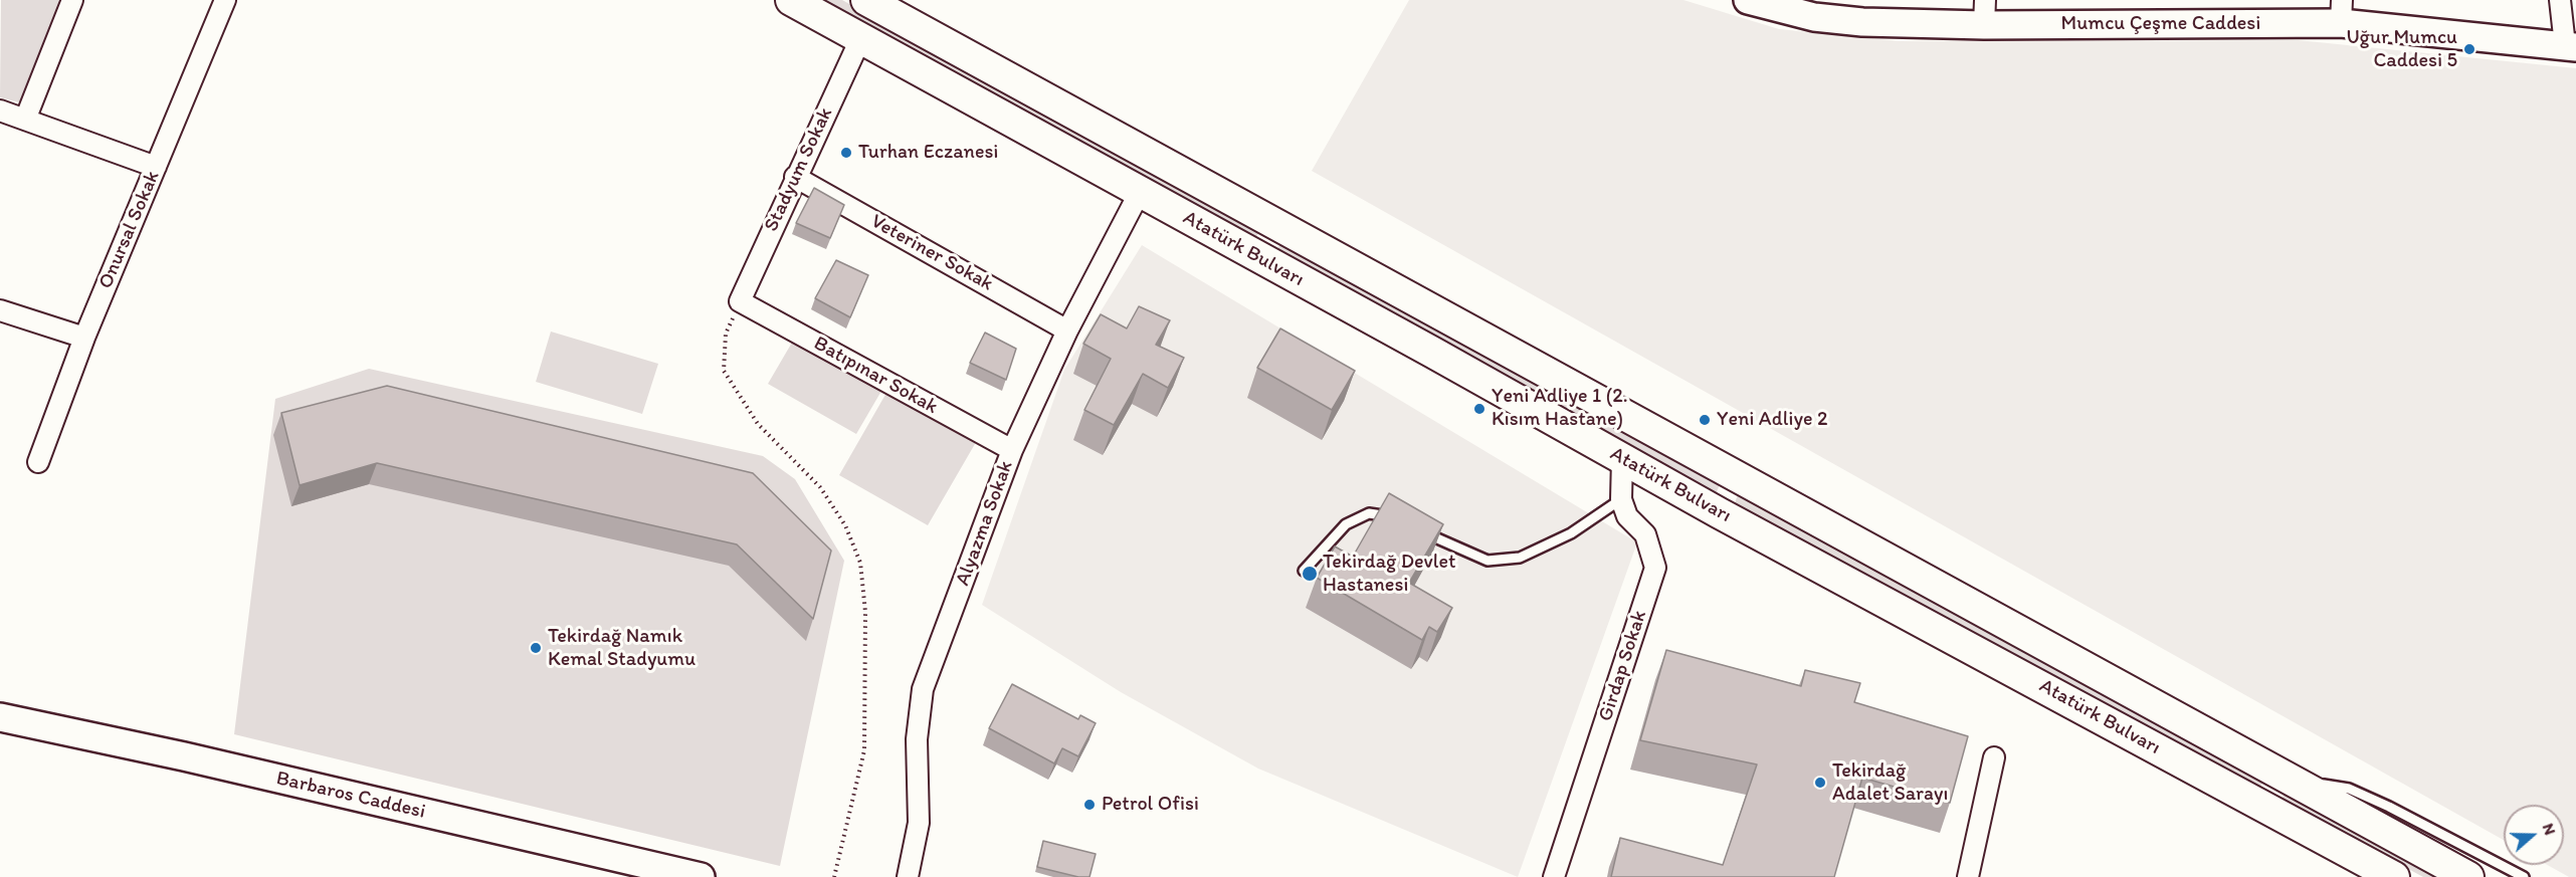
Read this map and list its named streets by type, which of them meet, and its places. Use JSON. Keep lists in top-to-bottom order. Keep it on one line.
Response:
{"streets":{"main road":["Atatürk Bulvarı"],"street":["Mumcu Çeşme Caddesi","Stadyum Sokak","Onursal Sokak","Veteriner Sokak","Batıpınar Sokak","Alyazma Sokak","Girdap Sokak","Barbaros Caddesi"]},"crossings":[["Stadyum Sokak","Atatürk Bulvarı"],["Stadyum Sokak","Veteriner Sokak"],["Stadyum Sokak","Batıpınar Sokak"],["Atatürk Bulvarı","Alyazma Sokak"],["Veteriner Sokak","Alyazma Sokak"],["Batıpınar Sokak","Alyazma Sokak"]],"places":["Uğur Mumcu Caddesi 5","Turhan Eczanesi","Yeni Adliye 1 (2. Kısım Hastane)","Yeni Adliye 2","Tekirdağ Devlet Hastanesi","Tekirdağ Namık Kemal Stadyumu","Tekirdağ Adalet Sarayı","Petrol Ofisi"],"north":"right"}
